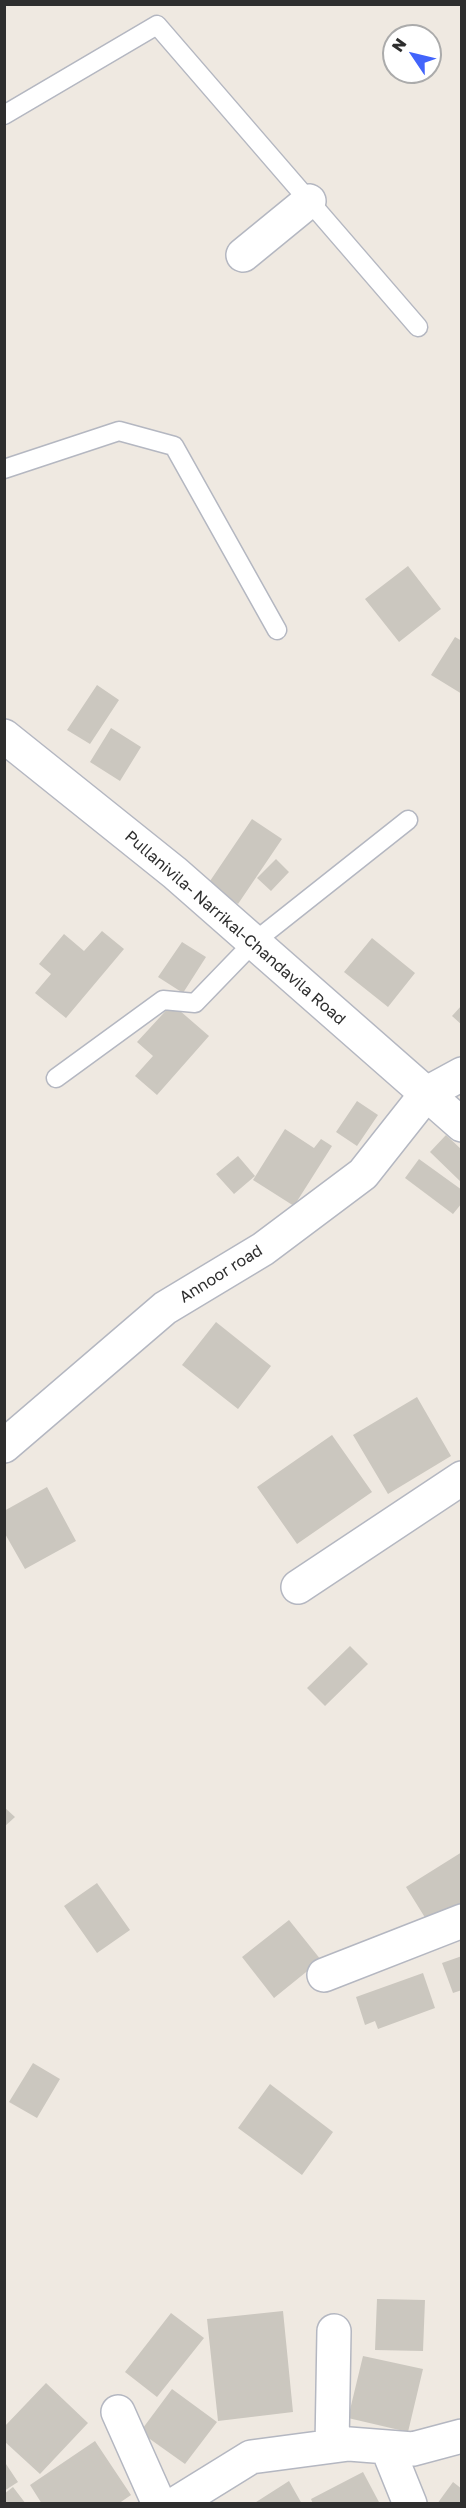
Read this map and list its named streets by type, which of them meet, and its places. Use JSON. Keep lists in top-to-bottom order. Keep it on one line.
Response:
{"streets":{"street":["Pullanivila- Narrikal-Chandavila Road","Annoor road"]},"crossings":[["Pullanivila- Narrikal-Chandavila Road","Annoor road"]],"north":"top left"}
